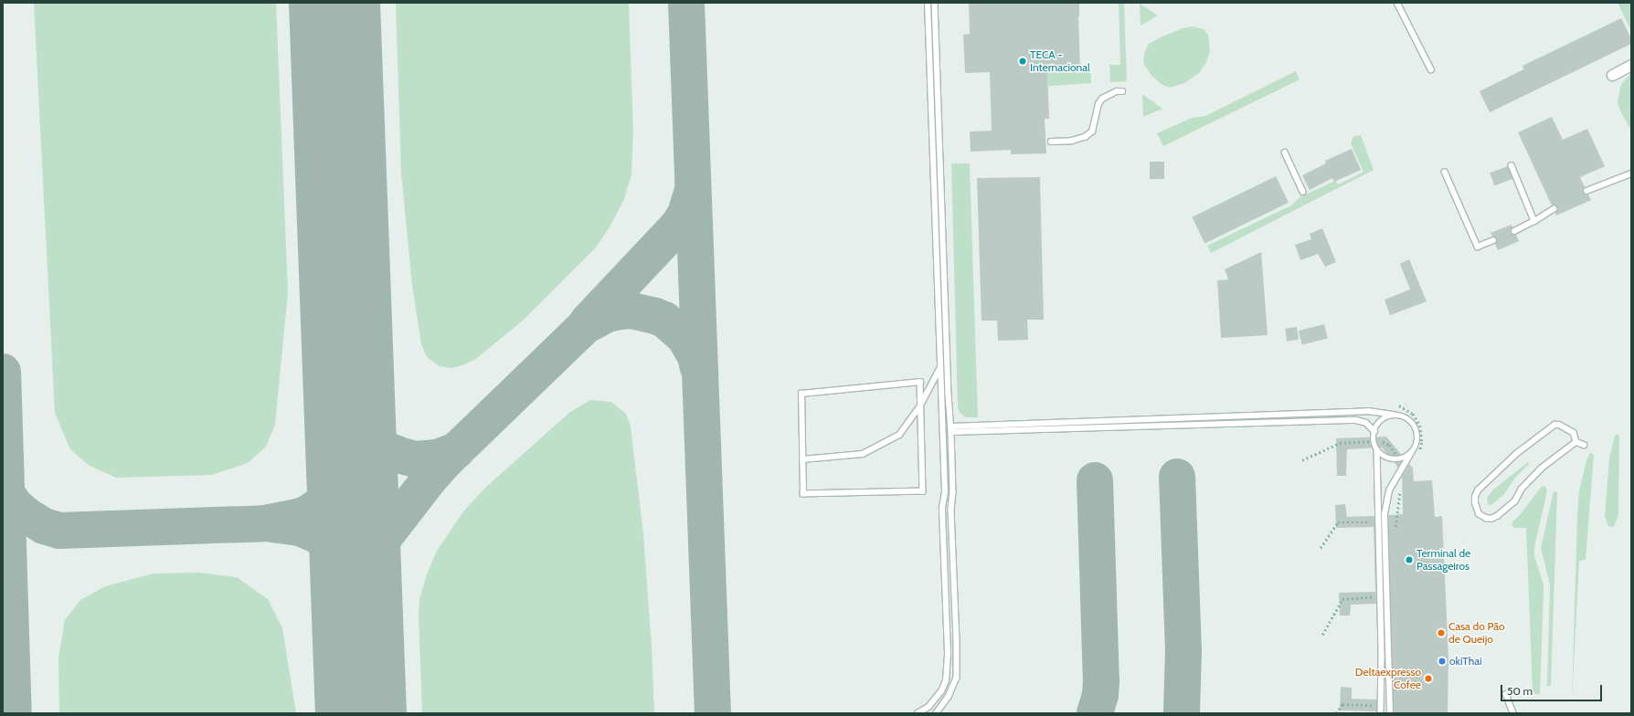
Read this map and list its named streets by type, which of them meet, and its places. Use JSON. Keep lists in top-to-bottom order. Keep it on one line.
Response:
{"places":["TECA - Internacional","Terminal de Passageiros","Casa do Pão de Queijo","okiThai","Deltaexpresso Cofee"],"scale_bar":"50 m"}
